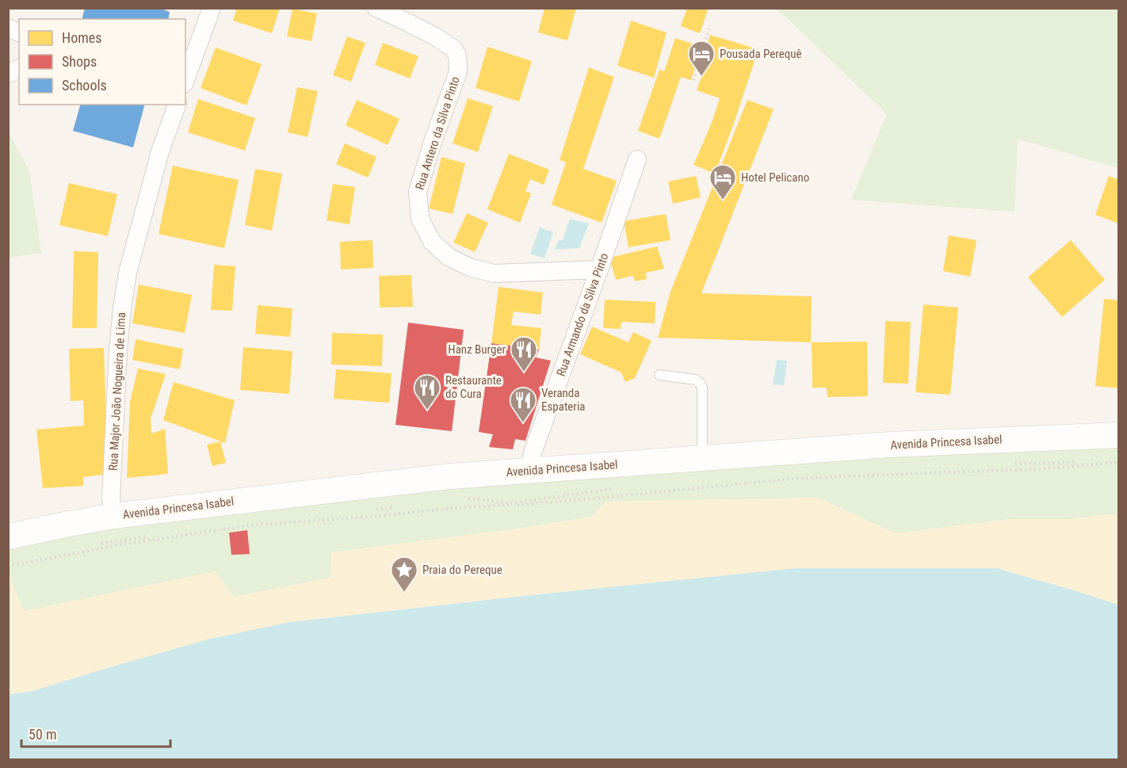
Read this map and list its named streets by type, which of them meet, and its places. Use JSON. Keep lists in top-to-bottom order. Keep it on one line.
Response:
{"streets":{"main road":["Avenida Princesa Isabel"],"street":["Rua Antero da Silva Pinto","Rua Armando da Silva Pinto","Rua Major João Nogueira de Lima"]},"crossings":[["Rua Antero da Silva Pinto","Rua Armando da Silva Pinto"],["Rua Armando da Silva Pinto","Avenida Princesa Isabel"],["Rua Major João Nogueira de Lima","Avenida Princesa Isabel"]],"places":{"hotel":["Pousada Perequê","Hotel Pelicano"],"restaurant":["Hanz Burger","Restaurante do Cura","Veranda Espateria"],"place":["Praia do Pereque"]},"legend":["Homes","Shops","Schools"],"scale_bar":"50 m"}
